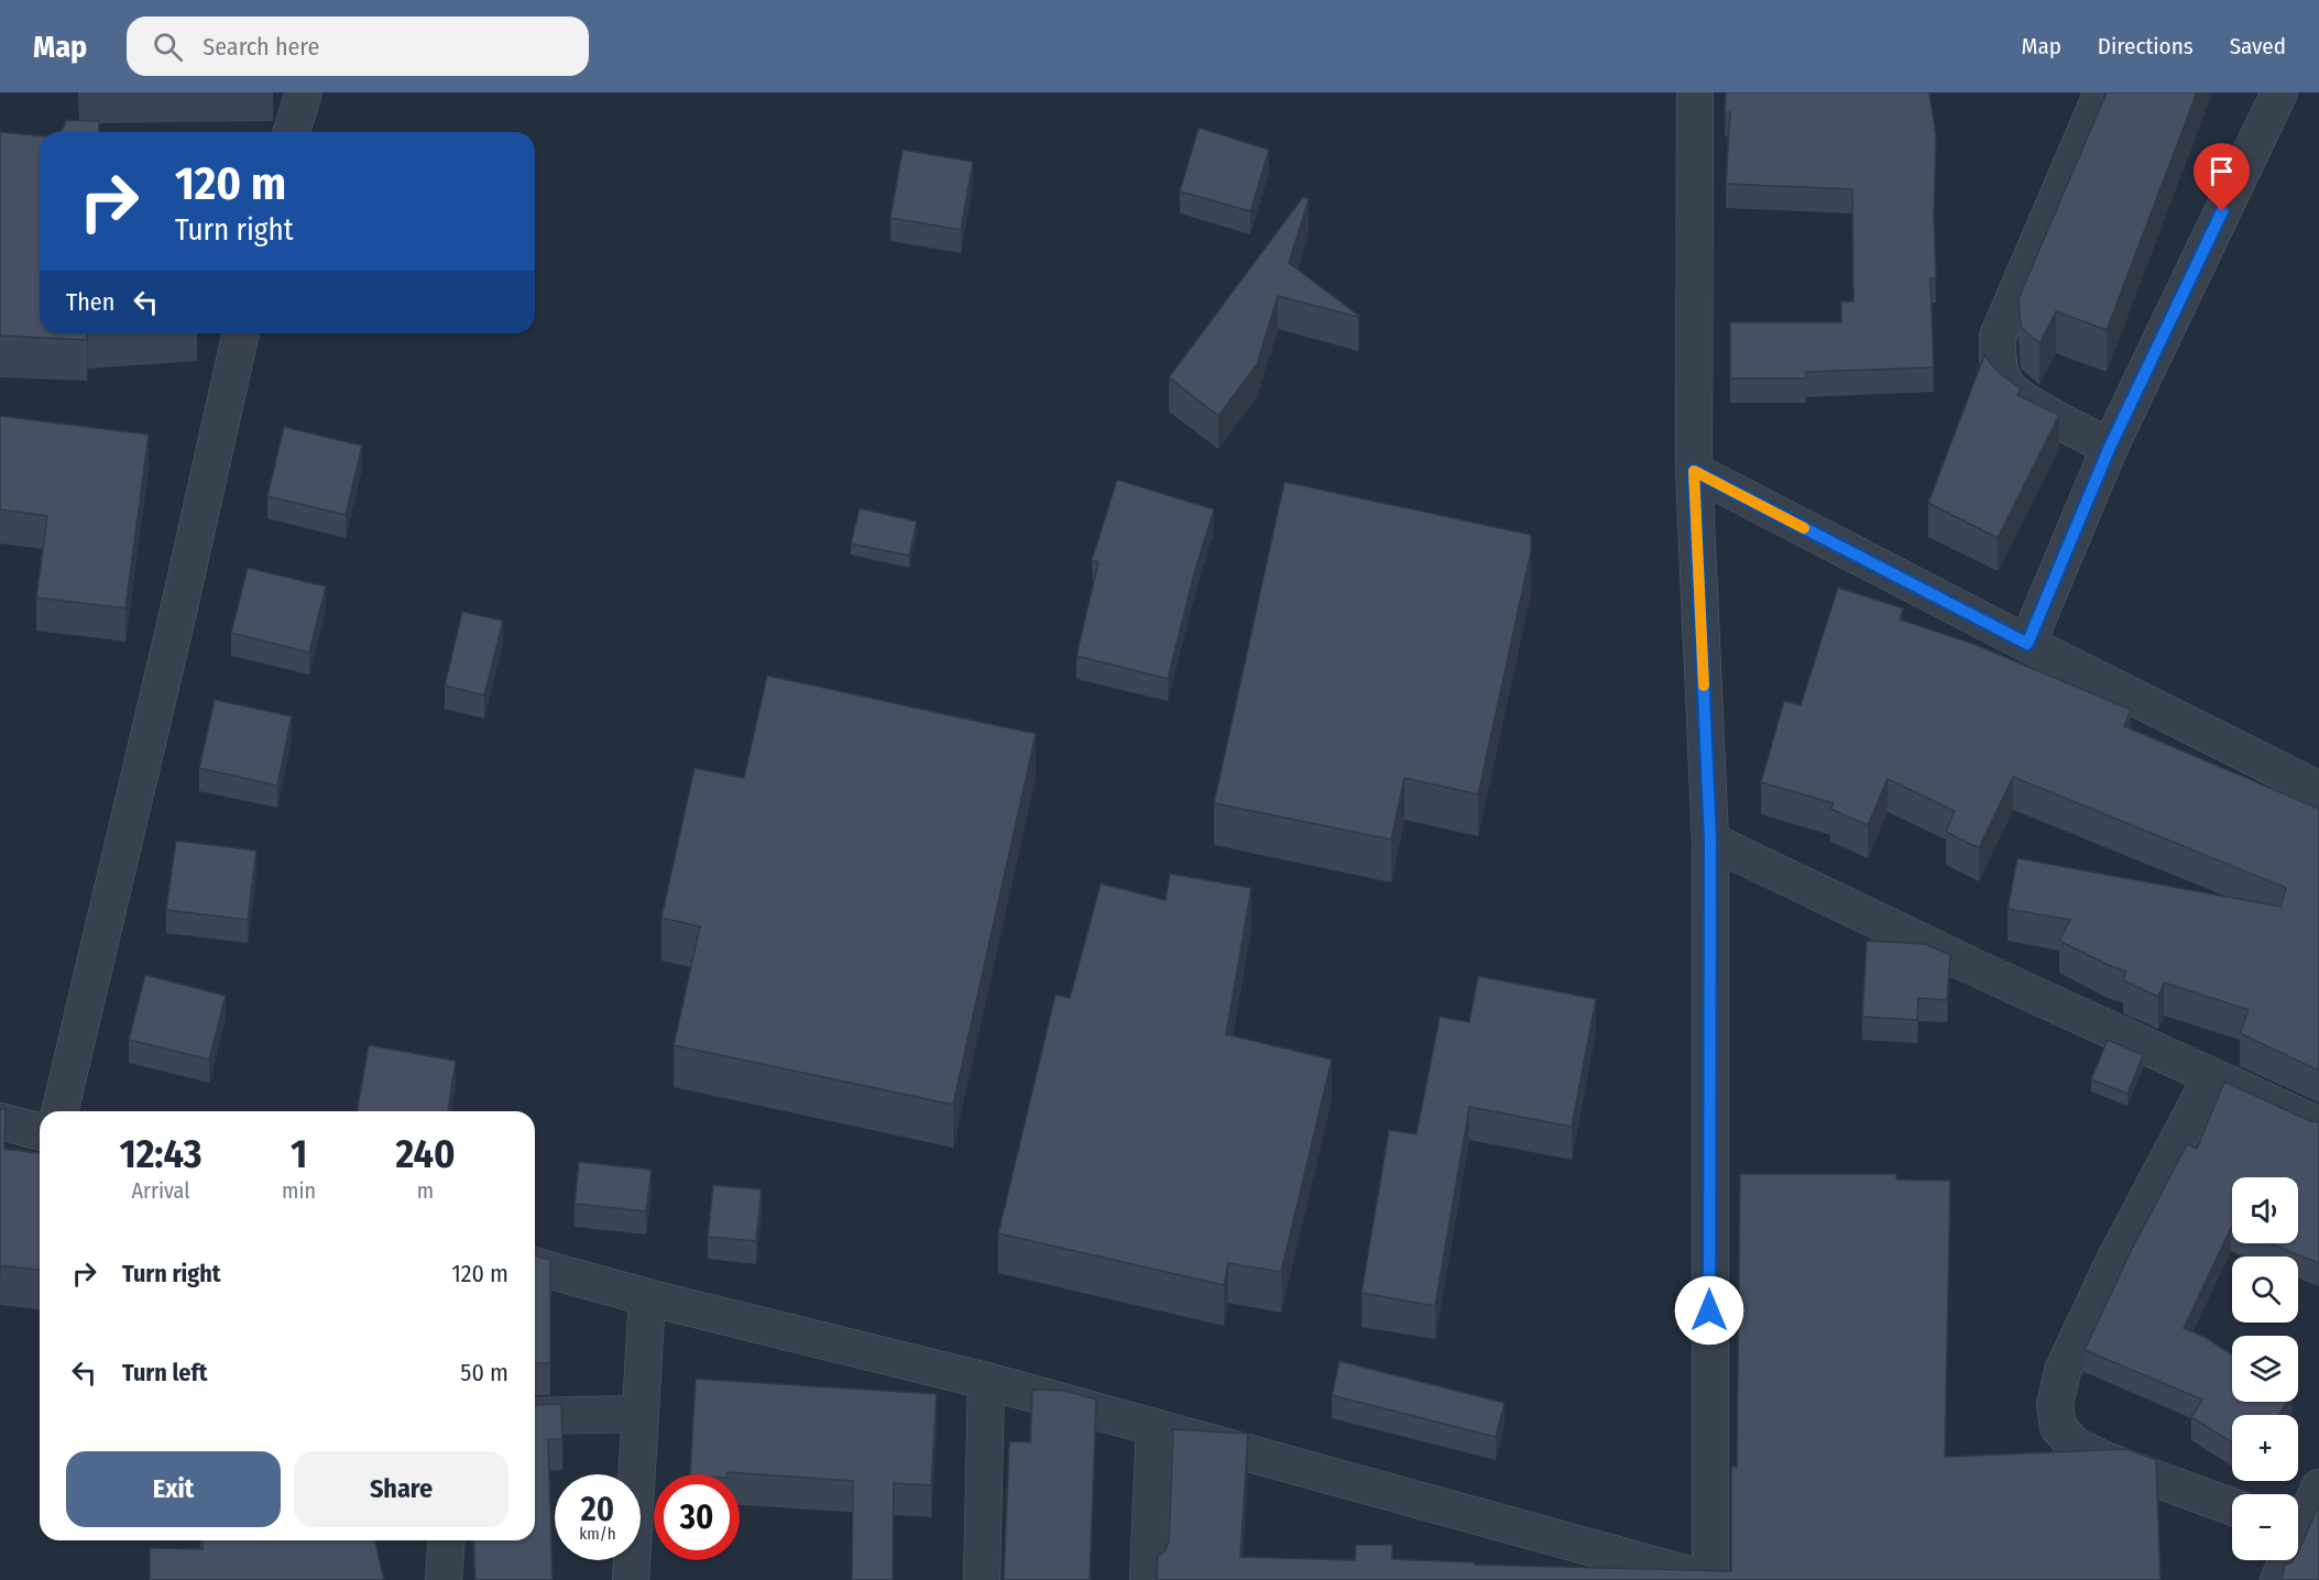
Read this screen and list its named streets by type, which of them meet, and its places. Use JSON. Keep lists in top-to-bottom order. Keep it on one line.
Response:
{"page":{"header":"Map","search":"Search here","nav":["Map","Directions","Saved"],"turn":["120 m","Turn right"],"then":"Then","eta":["12:43","Arrival","1","min","240","m"],"map_buttons":["+","−"],"list":[{"name":"Turn right","value":"120 m"},{"name":"Turn left","value":"50 m"}],"buttons":["Exit","Share"],"speed":"20 km/h","limit":"30"}}
